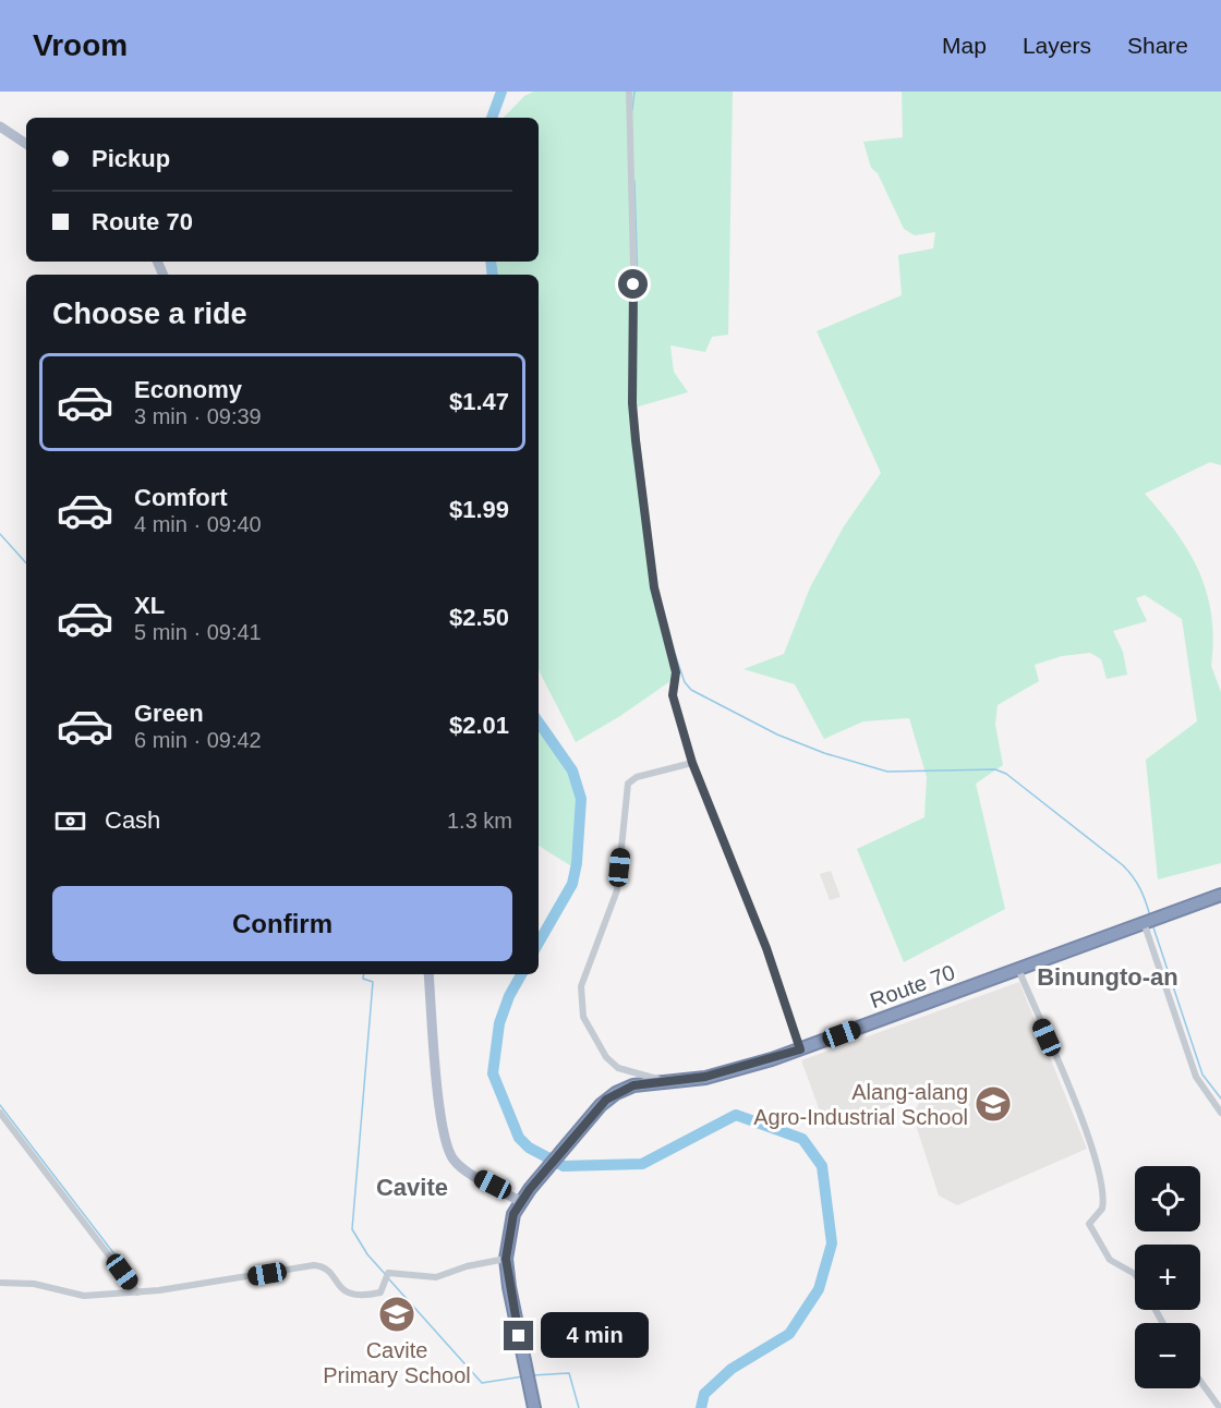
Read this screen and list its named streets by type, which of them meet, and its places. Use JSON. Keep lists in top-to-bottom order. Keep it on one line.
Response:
{"streets":{"highway":["Route 70"]},"districts":["Binungto-an","Cavite"],"places":{"school or university":["Alang-alang Agro-Industrial School","Cavite Primary School"]},"page":{"header":"Vroom","nav":["Map","Layers","Share"],"banner":["Pickup","Route 70"],"heading":"Choose a ride","list":[{"name":"Economy","note":"3 min · 09:39","value":"$1.47"},{"name":"Comfort","note":"4 min · 09:40","value":"$1.99"},{"name":"XL","note":"5 min · 09:41","value":"$2.50"},{"name":"Green","note":"6 min · 09:42","value":"$2.01"}],"pay":["Cash","1.3 km"],"buttons":"Confirm","map_buttons":["+","−"],"bubble":"4 min"}}
